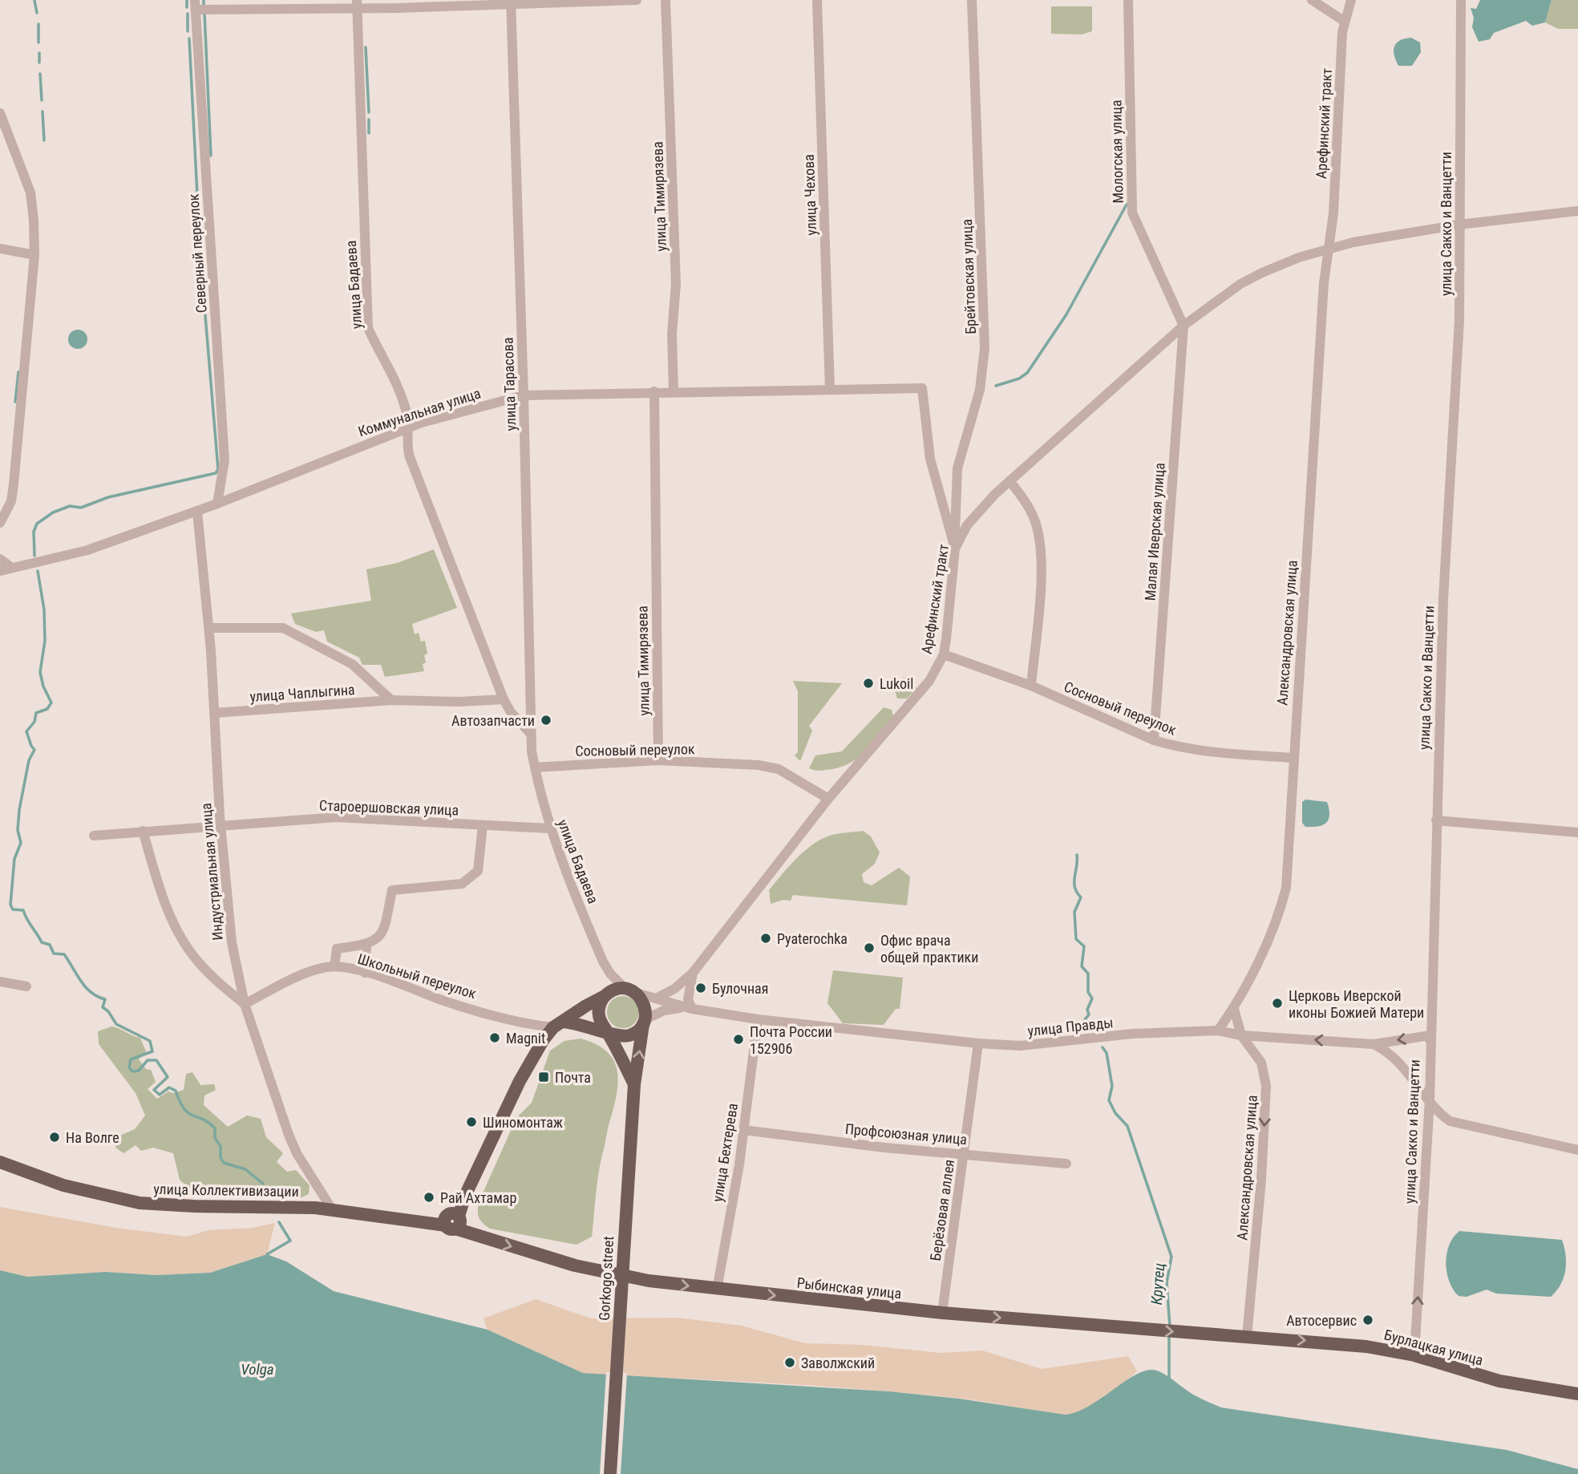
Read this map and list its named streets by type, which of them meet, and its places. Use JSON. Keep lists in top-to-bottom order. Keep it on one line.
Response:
{"streets":{"main road":["улица Коллективизации","Gorkogo street","Рыбинская улица","Бурлацкая улица"],"street":["Арефинский тракт","Мологская улица","улица Чехова","улица Тимирязева","улица Сакко и Ванцетти","Северный переулок","Брейтовская улица","улица Бадаева","улица Тарасова","Коммунальная улица","Малая Иверская улица","Александровская улица","улица Чаплыгина","Сосновый переулок","Староершовская улица","Индустриальная улица","Школьный переулок","улица Правды","Профсоюзная улица","улица Бехтерева","Берёзовая аллея"]},"crossings":[["Арефинский тракт","Мологская улица"],["Арефинский тракт","улица Сакко и Ванцетти"],["Арефинский тракт","Брейтовская улица"],["Арефинский тракт","Коммунальная улица"],["Арефинский тракт","Малая Иверская улица"],["Арефинский тракт","Александровская улица"],["Арефинский тракт","Сосновый переулок"],["Арефинский тракт","улица Правды"],["Мологская улица","Малая Иверская улица"],["улица Чехова","Коммунальная улица"],["улица Тимирязева","Коммунальная улица"],["улица Тимирязева","Сосновый переулок"],["улица Сакко и Ванцетти","улица Правды"],["улица Сакко и Ванцетти","Бурлацкая улица"],["Северный переулок","Коммунальная улица"],["Брейтовская улица","Коммунальная улица"],["улица Бадаева","улица Тарасова"],["улица Бадаева","Коммунальная улица"],["улица Бадаева","улица Чаплыгина"],["улица Бадаева","Сосновый переулок"],["улица Бадаева","Староершовская улица"],["улица Бадаева","улица Правды"],["улица Бадаева","Gorkogo street"],["улица Тарасова","Коммунальная улица"],["улица Тарасова","Сосновый переулок"],["Коммунальная улица","Индустриальная улица"],["Малая Иверская улица","Сосновый переулок"],["Александровская улица","Сосновый переулок"],["Александровская улица","улица Правды"],["Александровская улица","Рыбинская улица"],["Александровская улица","Бурлацкая улица"],["улица Чаплыгина","Индустриальная улица"],["Староершовская улица","Индустриальная улица"],["Индустриальная улица","Школьный переулок"],["Индустриальная улица","улица Коллективизации"],["улица Правды","улица Бехтерева"],["улица Правды","Берёзовая аллея"],["улица Правды","Gorkogo street"],["Профсоюзная улица","улица Бехтерева"],["Профсоюзная улица","Берёзовая аллея"],["улица Бехтерева","Рыбинская улица"],["улица Коллективизации","Рыбинская улица"],["Берёзовая аллея","Рыбинская улица"],["Рыбинская улица","Бурлацкая улица"]],"one_way":["Рыбинская улица","Бурлацкая улица"],"water":["Крутец","Volga"],"places":{"other":["Lukoil","Автозапчасти","Pyaterochka","Офис врача общей практики","Булочная","Церковь Иверской иконы Божией Матери","Magnit","Почта России 152906","Шиномонтаж","На Волге","Рай Ахтамар","Автосервис","Заволжский"],"transit":["Почта"]}}
